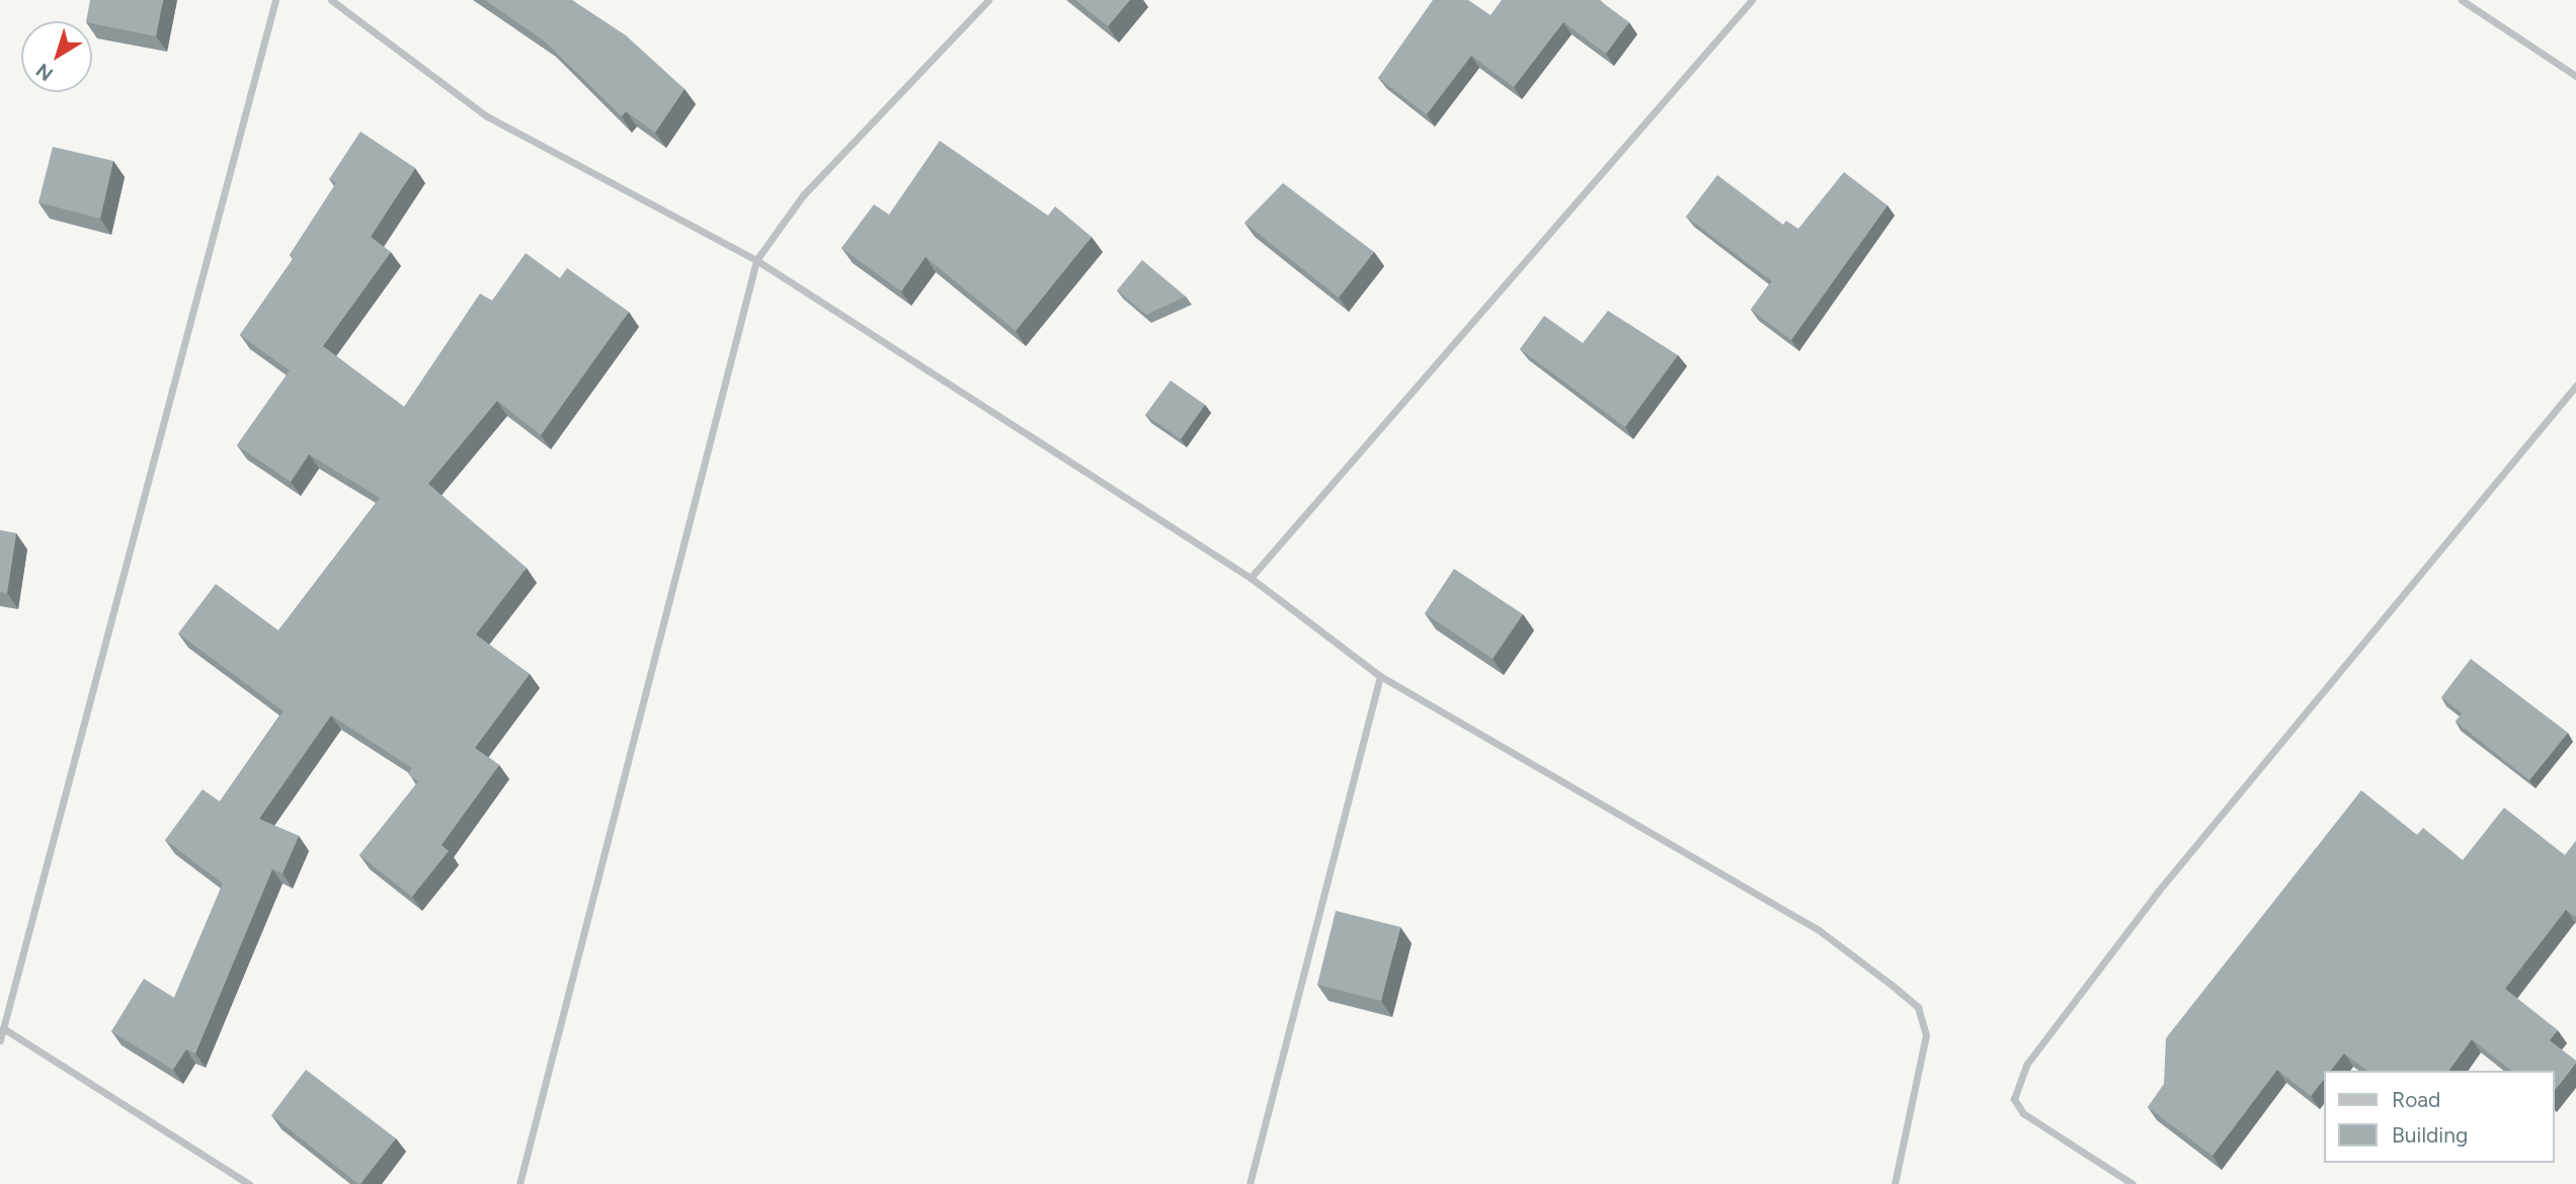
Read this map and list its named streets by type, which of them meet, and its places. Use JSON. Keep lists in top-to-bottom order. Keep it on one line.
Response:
{"legend":["Road","Building"],"north":"bottom left"}
